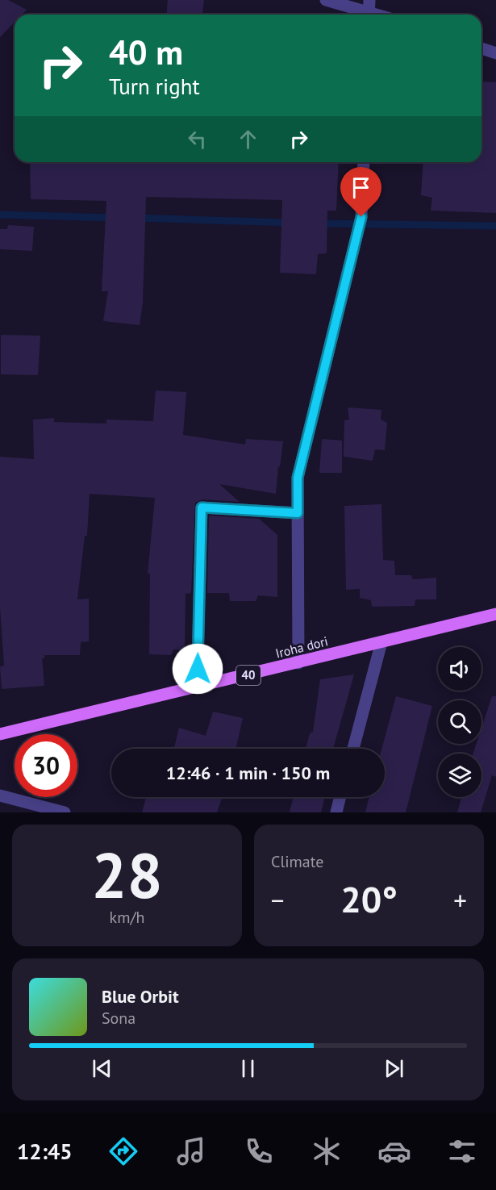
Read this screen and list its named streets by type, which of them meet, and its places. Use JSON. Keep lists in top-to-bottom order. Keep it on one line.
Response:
{"streets":{"main road":["Iroha dori","40"]},"page":{"turn":["40 m","Turn right"],"limit":"30","trip":"12:46 · 1 min · 150 m","tile":[["28","km/h"],"Climate"],"heat":["−","20°","+"],"song":["Blue Orbit","Sona"],"tabs":"12:45"}}
